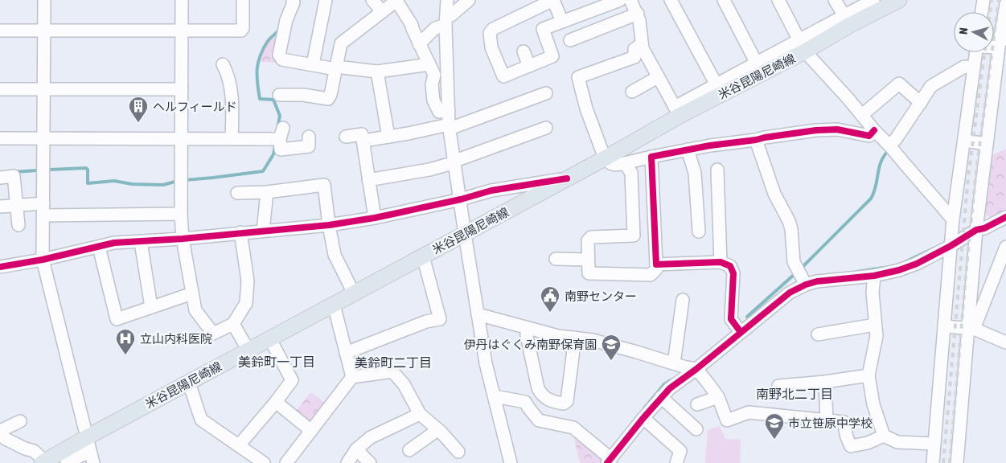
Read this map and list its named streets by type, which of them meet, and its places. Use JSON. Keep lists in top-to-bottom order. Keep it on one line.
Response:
{"streets":{"main road":["米谷昆陽尼崎線"]},"districts":["美鈴町一丁目","美鈴町二丁目","南野北二丁目"],"places":{"building":["ヘルフィールド"],"public building":["南野センター"],"hospital":["立山内科医院"],"school or university":["伊丹はぐくみ南野保育園","市立笹原中学校"]},"north":"left"}
